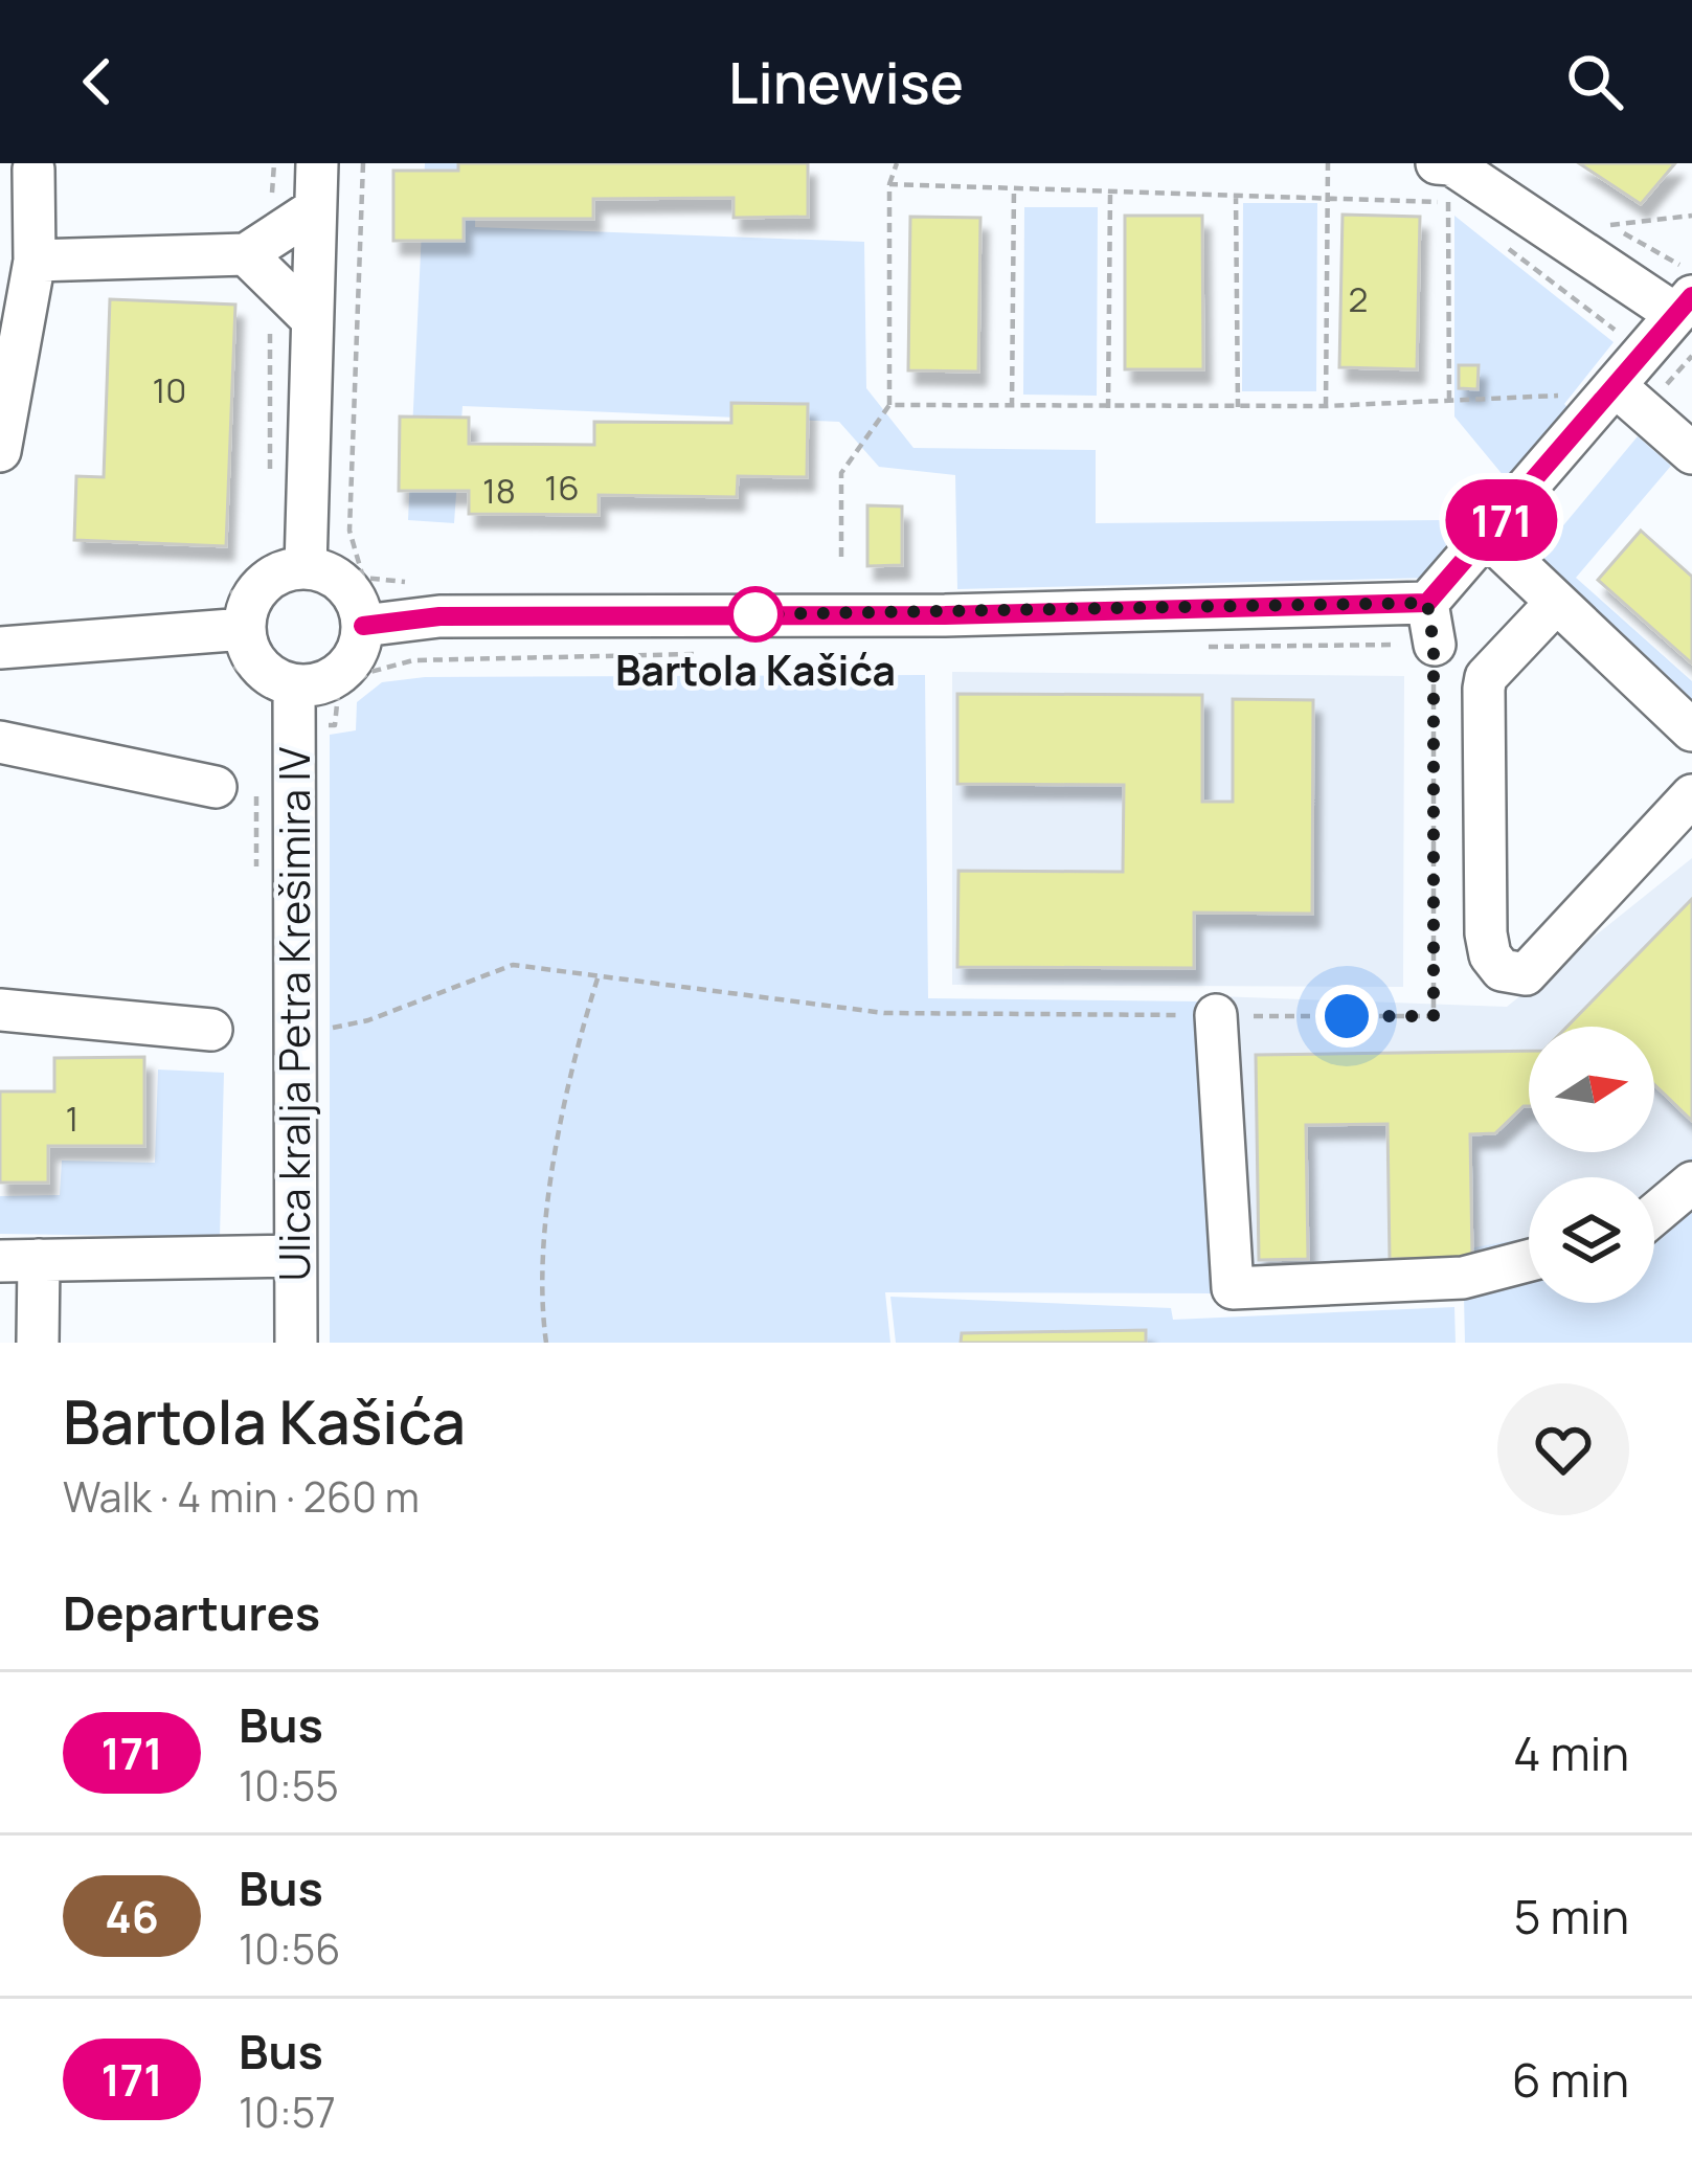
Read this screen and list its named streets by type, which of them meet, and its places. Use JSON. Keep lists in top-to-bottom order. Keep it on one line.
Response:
{"streets":{"street":["Ulica kralja Petra Krešimira IV"]},"places":["Bartola Kašića"],"lines":["bus line 171"],"house_numbers":["2","10","16","18","1"],"north":"right","page":{"header":"Linewise","on_map":"171","heading":[["Bartola Kašića","Walk · 4 min · 260 m"],"Departures"],"list":[{"mark":"171","name":"Bus","note":"10:55","value":"4 min"},{"mark":"46","name":"Bus","note":"10:56","value":"5 min"},{"mark":"171","name":"Bus","note":"10:57","value":"6 min"}]}}
